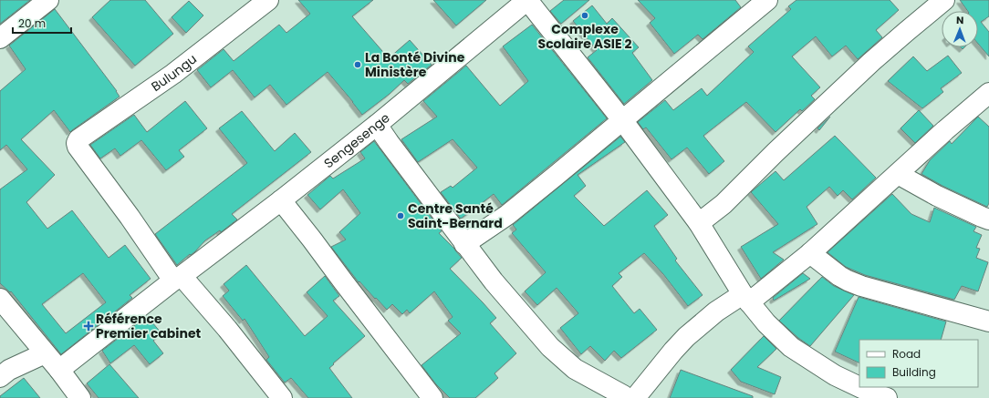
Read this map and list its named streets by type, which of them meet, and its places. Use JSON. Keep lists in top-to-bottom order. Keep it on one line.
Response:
{"streets":{"street":["Bulungu","Sengesenge"]},"crossings":[["Bulungu","Sengesenge"]],"places":{"other":["Complexe Scolaire ASIE 2","La Bonté Divine Ministère","Centre Santé Saint-Bernard"],"health":["Référence Premier cabinet"]},"legend":["Road","Building"],"scale_bar":"20 m","north":"top"}
